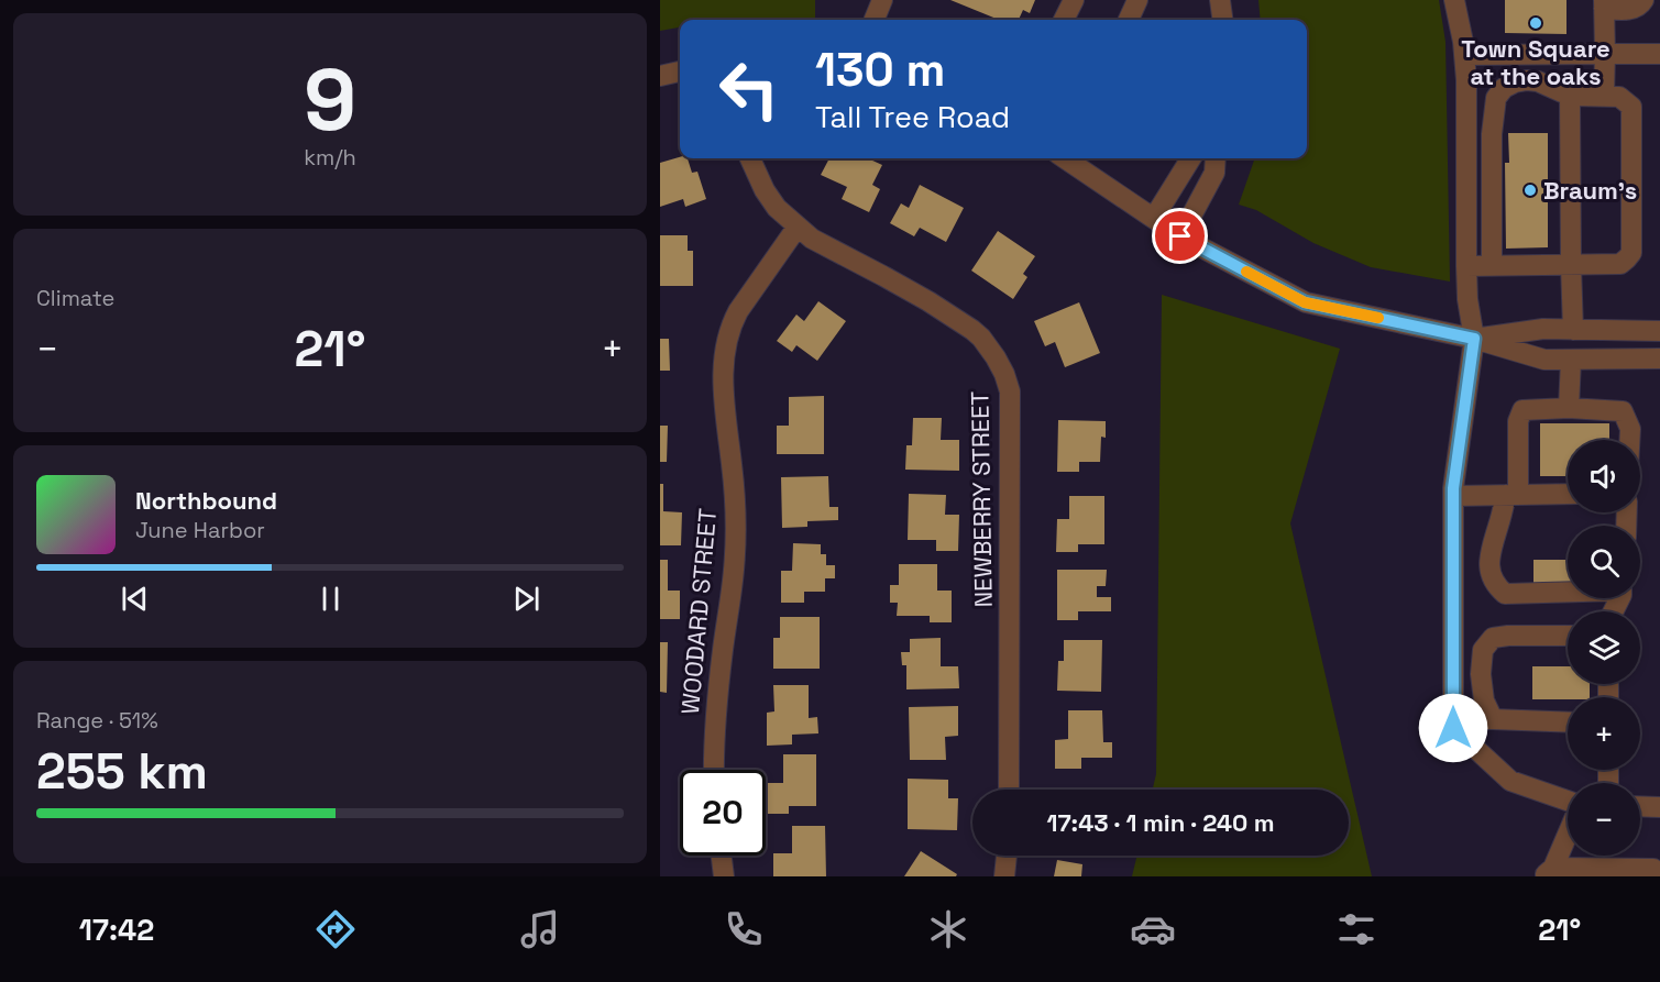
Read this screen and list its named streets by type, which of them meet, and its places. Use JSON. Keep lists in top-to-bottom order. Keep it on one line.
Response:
{"streets":{"street":["NEWBERRY STREET","WOODARD STREET"]},"crossings":[["NEWBERRY STREET","WOODARD STREET"]],"places":["Town Square at the oaks","Braum's"],"page":{"tile":[["9","km/h"],"Climate",["Range · 51%","255 km"]],"turn":["130 m","Tall Tree Road"],"heat":["−","21°","+"],"map_buttons":["+","−"],"song":["Northbound","June Harbor"],"limit":"20","trip":"17:43 · 1 min · 240 m","tabs":["17:42","21°"]}}
